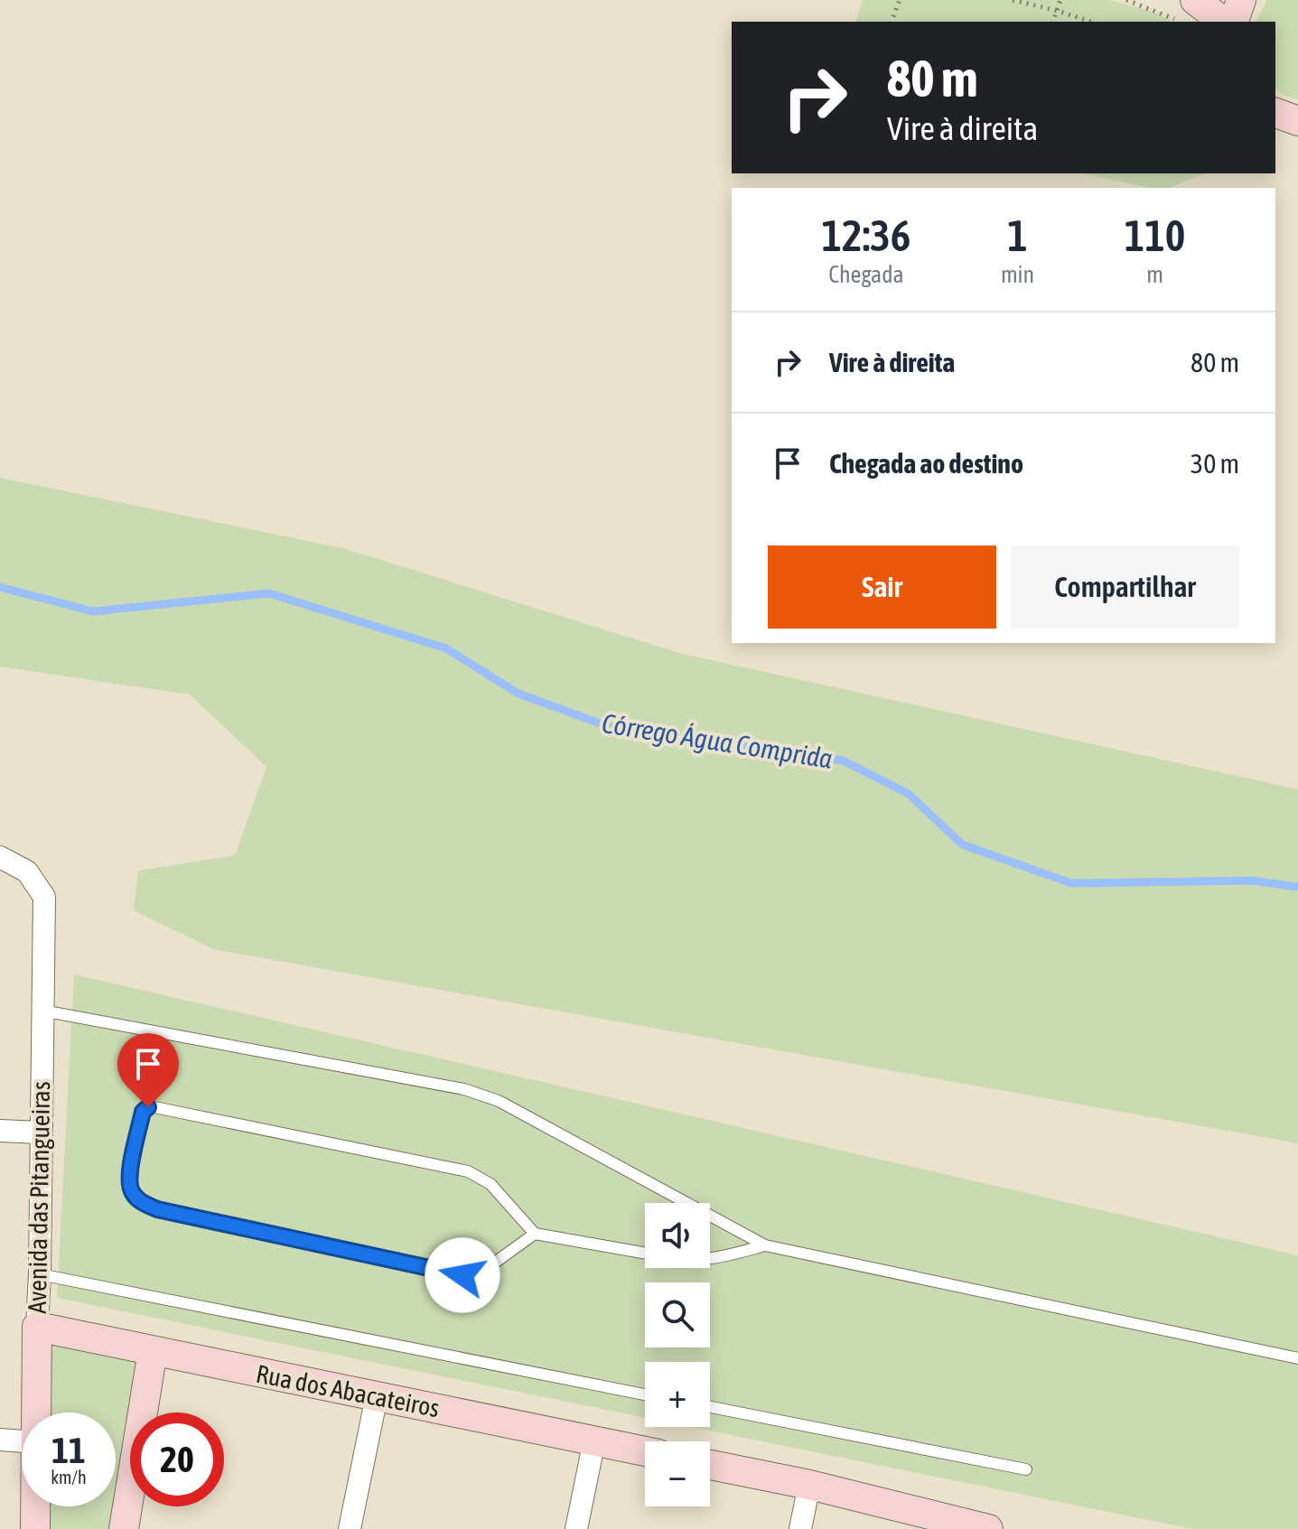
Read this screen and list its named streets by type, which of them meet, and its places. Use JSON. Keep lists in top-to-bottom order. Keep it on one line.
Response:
{"streets":{"street":["Avenida das Pitangueiras","Rua dos Abacateiros"]},"crossings":[["Avenida das Pitangueiras","Rua dos Abacateiros"]],"water":["Córrego Água Comprida"],"page":{"turn":["80 m","Vire à direita"],"eta":["12:36","Chegada","1","min","110","m"],"list":[{"name":"Vire à direita","value":"80 m"},{"name":"Chegada ao destino","value":"30 m"}],"buttons":["Sair","Compartilhar"],"map_buttons":["+","−"],"speed":"11 km/h","limit":"20"}}
